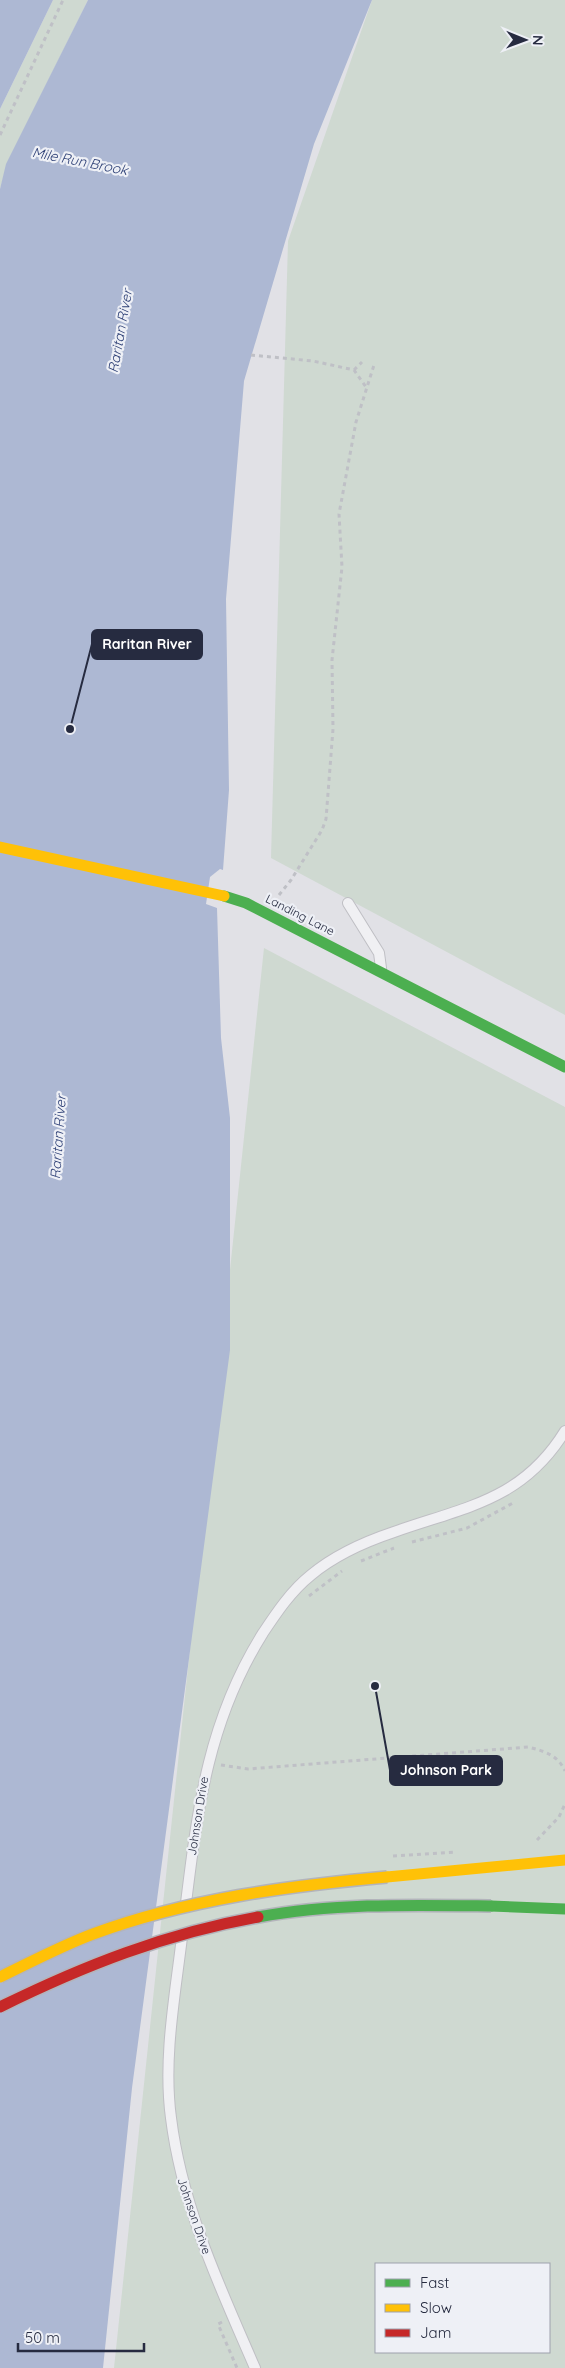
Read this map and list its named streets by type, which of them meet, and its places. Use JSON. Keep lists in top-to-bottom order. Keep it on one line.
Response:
{"streets":{"main road":["Landing Lane"],"lane":["Johnson Drive"]},"water":["Mile Run Brook","Raritan River"],"places":["Raritan River","Johnson Park"],"legend":["Fast","Slow","Jam"],"scale_bar":"50 m","north":"right"}
